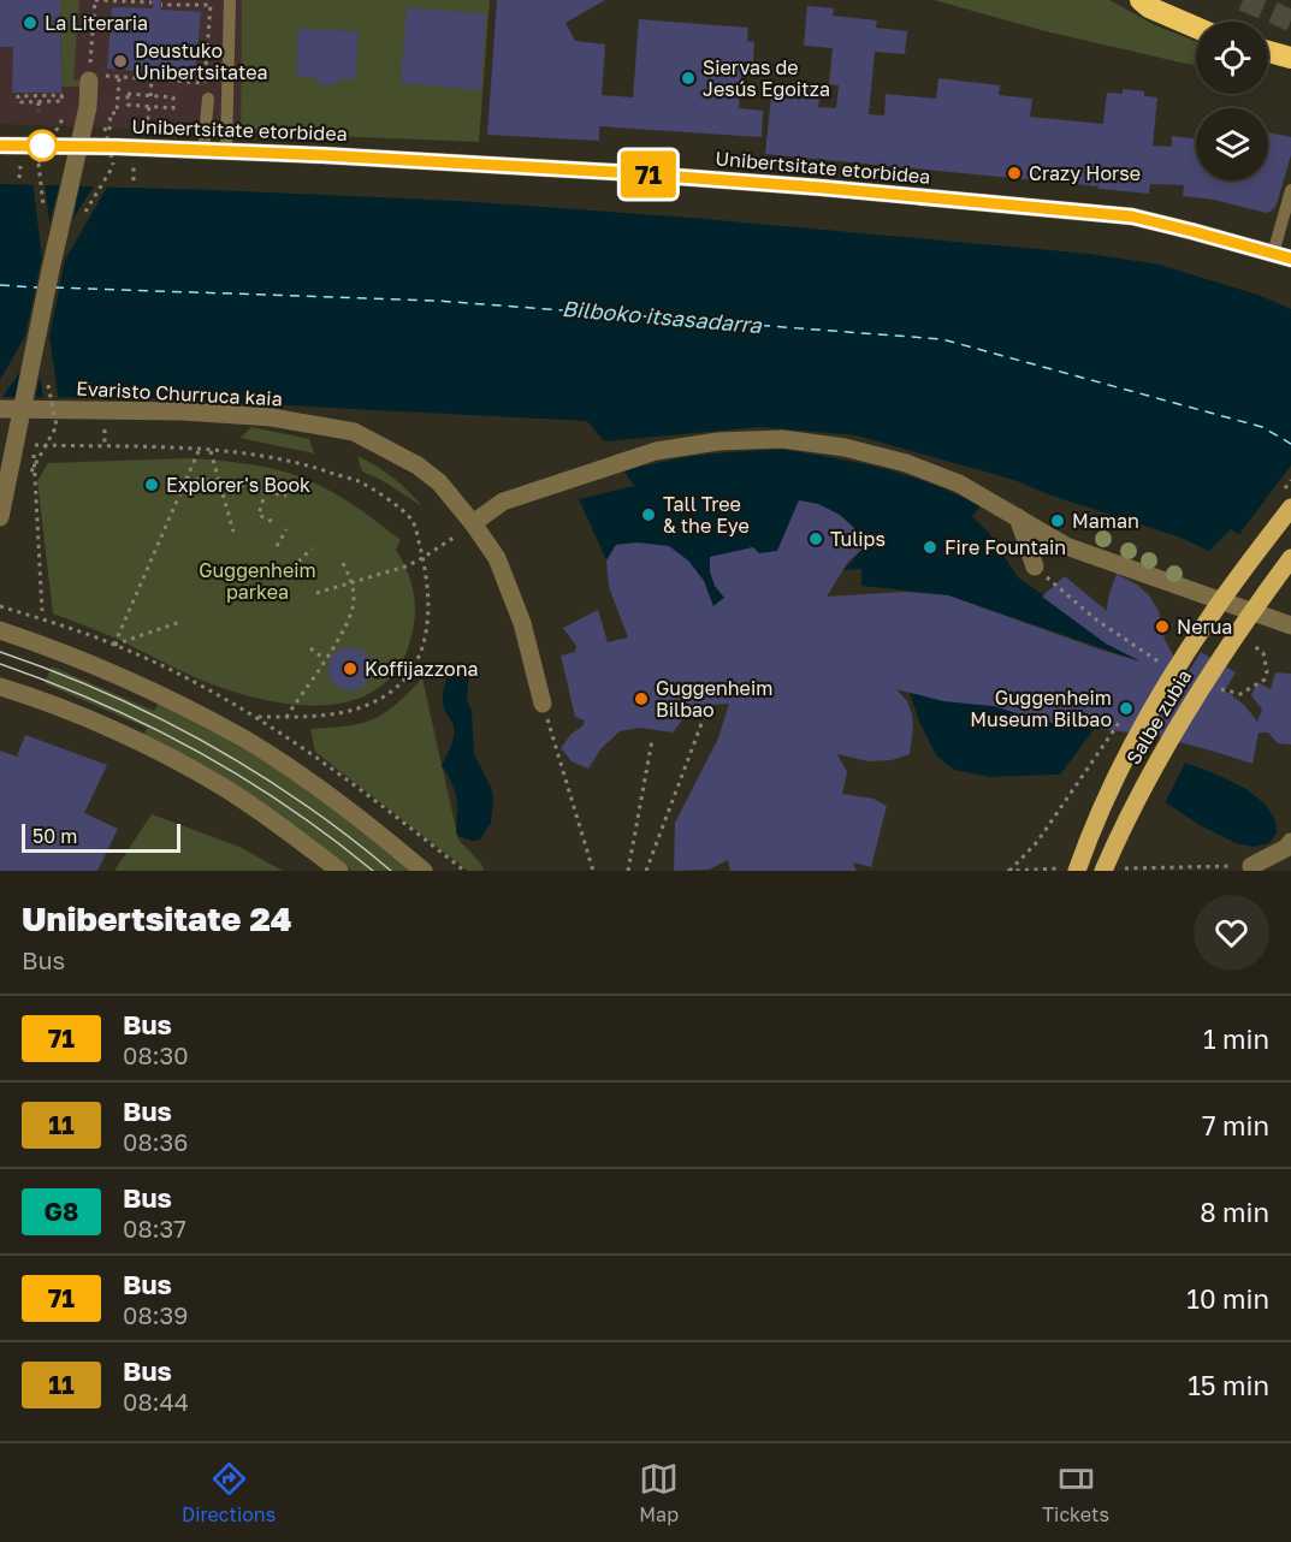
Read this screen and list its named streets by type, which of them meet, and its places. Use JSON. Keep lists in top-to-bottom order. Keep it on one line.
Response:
{"streets":{"main road":["Salbe zubia"],"street":["Unibertsitate etorbidea","Evaristo Churruca kaia"]},"water":["Bilboko itsasadarra"],"parks":["Guggenheim parkea"],"places":["La Literaria","Deustuko Unibertsitatea","Siervas de Jesús Egoitza","Crazy Horse","Explorer's Book","Tall Tree & the Eye","Maman","Tulips","Fire Fountain","Nerua","Koffijazzona","Guggenheim Bilbao","Guggenheim Museum Bilbao"],"lines":["bus line 71"],"scale_bar":"50 m","page":{"on_map":"71","scale":"50 m","heading":["Unibertsitate 24","Bus"],"list":[{"mark":"71","name":"Bus","note":"08:30","value":"1 min"},{"mark":"11","name":"Bus","note":"08:36","value":"7 min"},{"mark":"G8","name":"Bus","note":"08:37","value":"8 min"},{"mark":"71","name":"Bus","note":"08:39","value":"10 min"},{"mark":"11","name":"Bus","note":"08:44","value":"15 min"}],"tabs":["Directions","Map","Tickets"]}}
